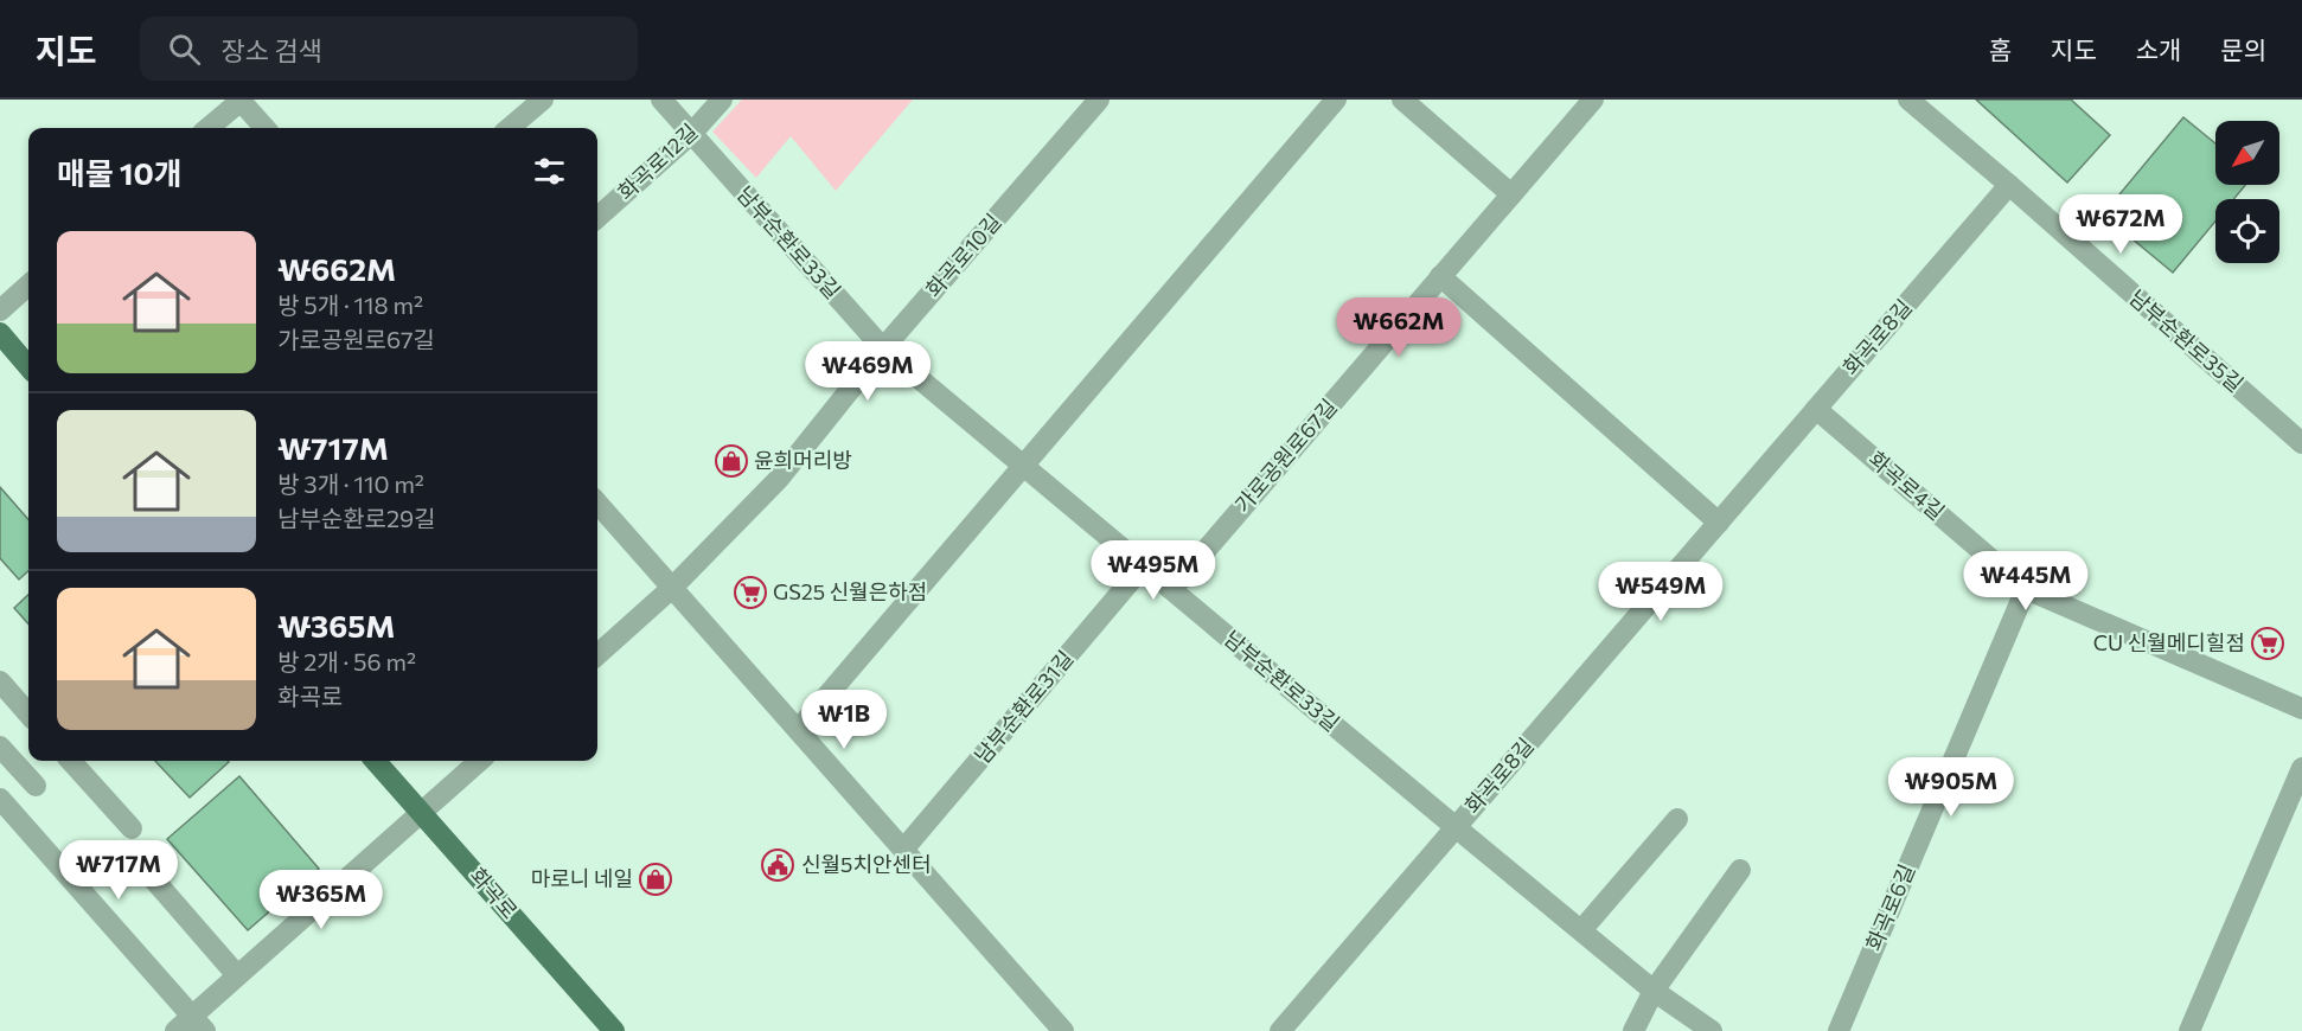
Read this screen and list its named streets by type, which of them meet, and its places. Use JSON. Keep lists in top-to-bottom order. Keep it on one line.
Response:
{"streets":{"main road":["화곡로"],"street":["화곡로12길","남부순환로33길","화곡로10길","화곡로8길","남부순환로35길","가로공원로67길","화곡로4길","남부순환로31길","화곡로6길"]},"crossings":[["화곡로12길","남부순환로33길"],["남부순환로33길","화곡로10길"],["남부순환로33길","화곡로8길"],["남부순환로33길","가로공원로67길"],["남부순환로33길","남부순환로31길"],["화곡로8길","남부순환로35길"],["화곡로8길","화곡로4길"],["화곡로4길","화곡로6길"]],"places":{"shop":["윤희머리방","마로니 네일"],"supermarket":["GS25 신월은하점","CU 신월메디힐점"],"public building":["신월5치안센터"]},"north":"bottom left","page":{"header":"지도","search":"장소 검색","nav":["홈","지도","소개","문의"],"heading":"매물 10개","price":["₩672M","₩662M","₩469M","₩495M","₩445M","₩549M","₩1B","₩905M","₩717M","₩365M"],"list":[{"name":"₩662M","note":"방 5개 · 118 m² · 가로공원로67길"},{"name":"₩717M","note":"방 3개 · 110 m² · 남부순환로29길"},{"name":"₩365M","note":"방 2개 · 56 m² · 화곡로"}]}}
